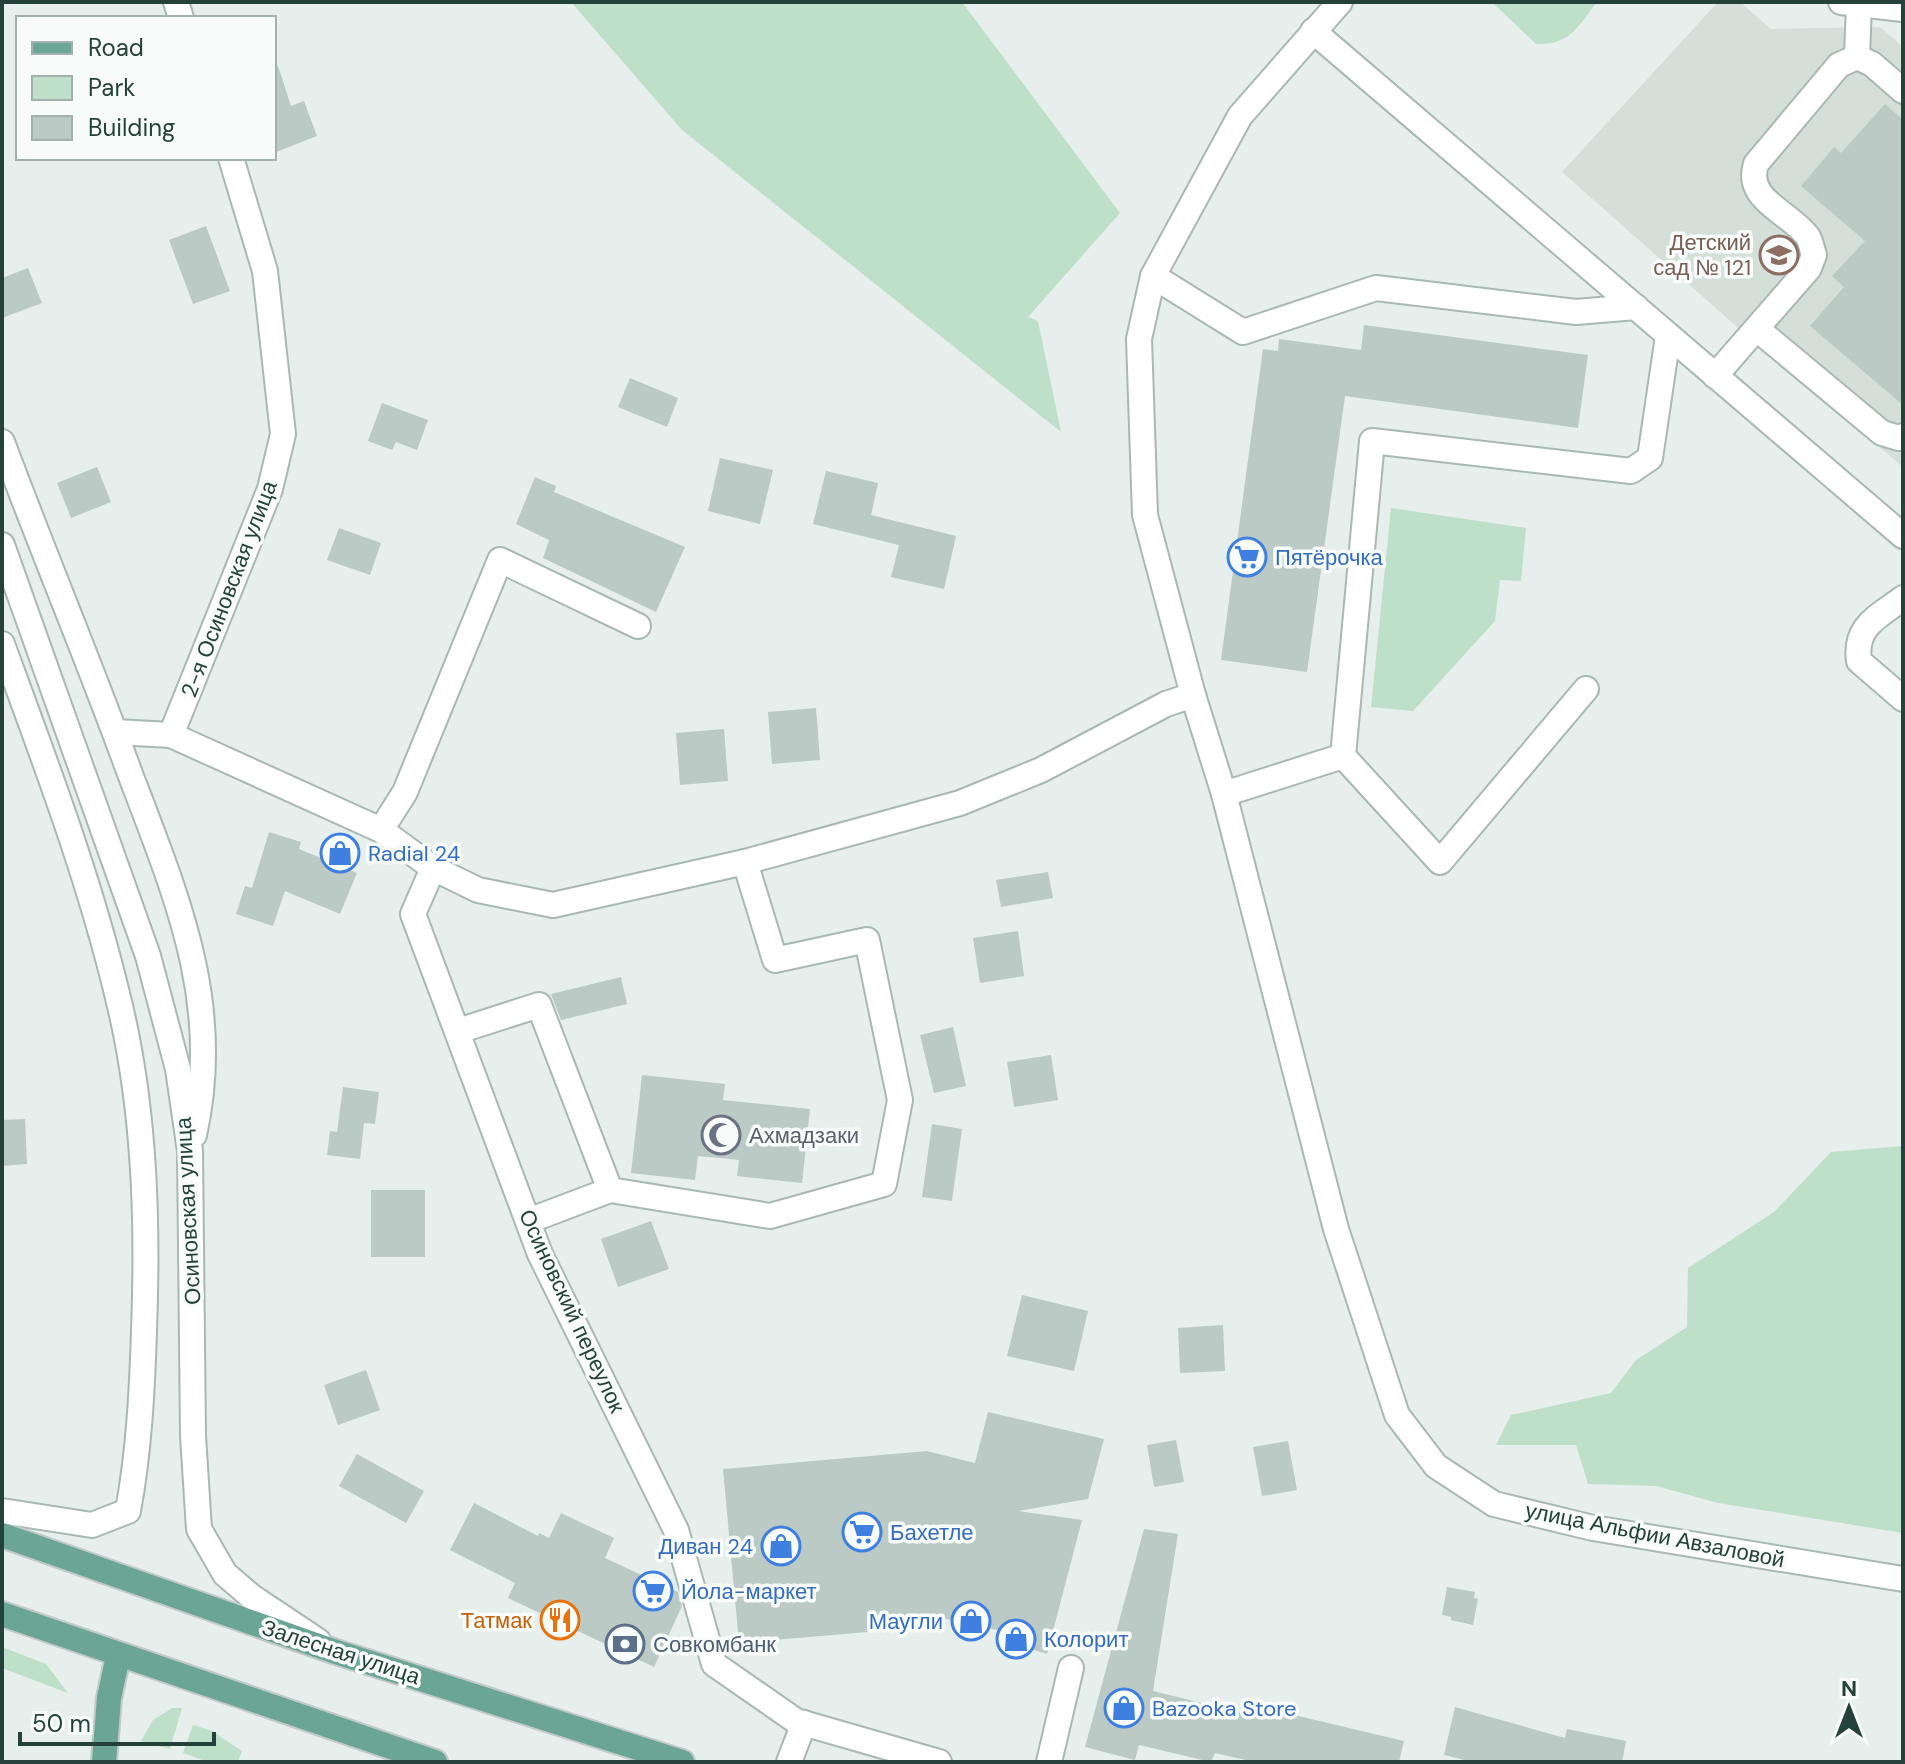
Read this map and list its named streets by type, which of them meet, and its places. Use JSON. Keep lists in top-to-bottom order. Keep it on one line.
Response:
{"streets":{"main road":["Залесная улица"],"street":["2-я Осиновская улица","Осиновская улица","Осиновский переулок","улица Альфии Авзаловой"]},"crossings":[["Осиновская улица","Залесная улица"]],"places":{"school or university":["Детский сад № 121"],"supermarket":["Пятёрочка","Бахетле","Йола-маркет"],"shop":["Radial 24","Диван 24","Маугли","Колорит","Bazooka Store"],"mosque":["Ахмадзаки"],"restaurant":["Татмак"],"bank":["Совкомбанк"]},"legend":["Road","Park","Building"],"scale_bar":"50 m","north":"top"}
